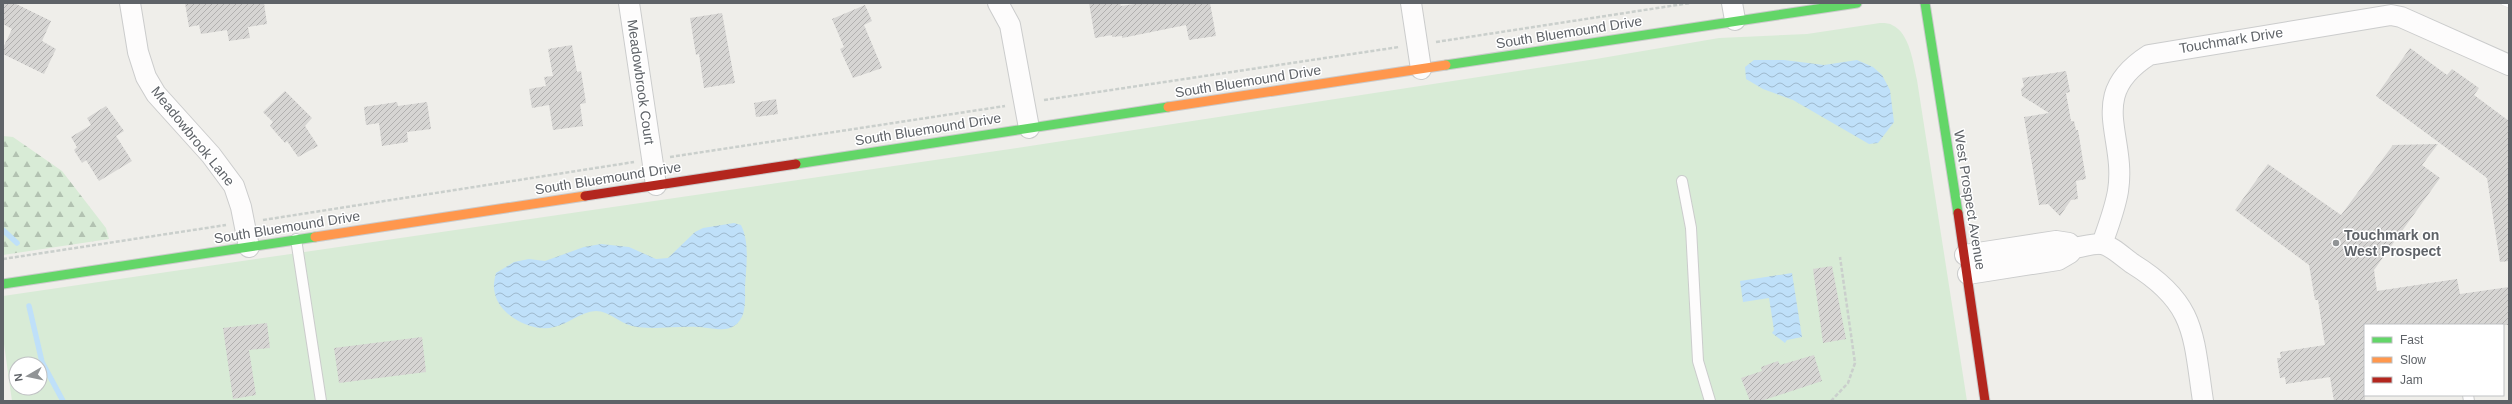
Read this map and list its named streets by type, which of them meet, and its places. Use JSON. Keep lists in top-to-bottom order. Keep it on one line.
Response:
{"streets":{"main road":["South Bluemound Drive","West Prospect Avenue"],"street":["Touchmark Drive","Meadowbrook Court","Meadowbrook Lane"]},"crossings":[["South Bluemound Drive","Meadowbrook Court"],["South Bluemound Drive","Meadowbrook Lane"]],"places":["Touchmark on West Prospect"],"legend":["Fast","Slow","Jam"],"north":"left"}
